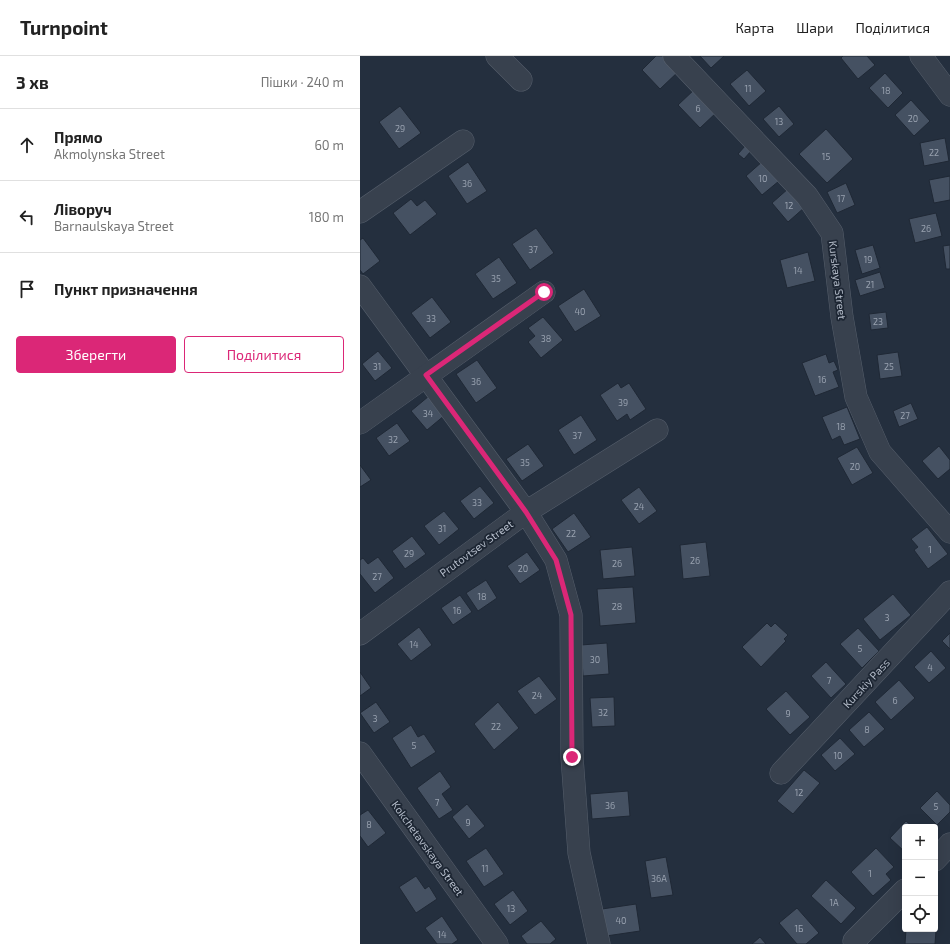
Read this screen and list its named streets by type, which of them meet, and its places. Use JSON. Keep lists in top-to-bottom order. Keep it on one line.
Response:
{"streets":{"street":["Kurskaya Street","Prutovtsev Street","Kurskiy Pass","Kokchetavskaya Street"]},"house_numbers":["11","18","6","20","13","29","22","15","10","36","17","12","26","37","19","14","35","21","40","33","23","38","31","25","16","36","39","34","27","18","37","32","35","20","33","24","31","22","1","29","26","26","20","27","18","28","16","3","14","5","30","4","7","24","6","32","9","3","22","8","5","10","12","7","36","5","9","8","11","1","36А","1А","13","40","1Б","14"],"page":{"header":"Turnpoint","nav":["Карта","Шари","Поділитися"],"heading":["3 хв","Пішки · 240 m"],"list":[["Прямо","Akmolynska Street","60 m"],["Ліворуч","Barnaulskaya Street","180 m"],"Пункт призначення"],"buttons":["Зберегти","Поділитися"],"map_buttons":["+","−"]}}
